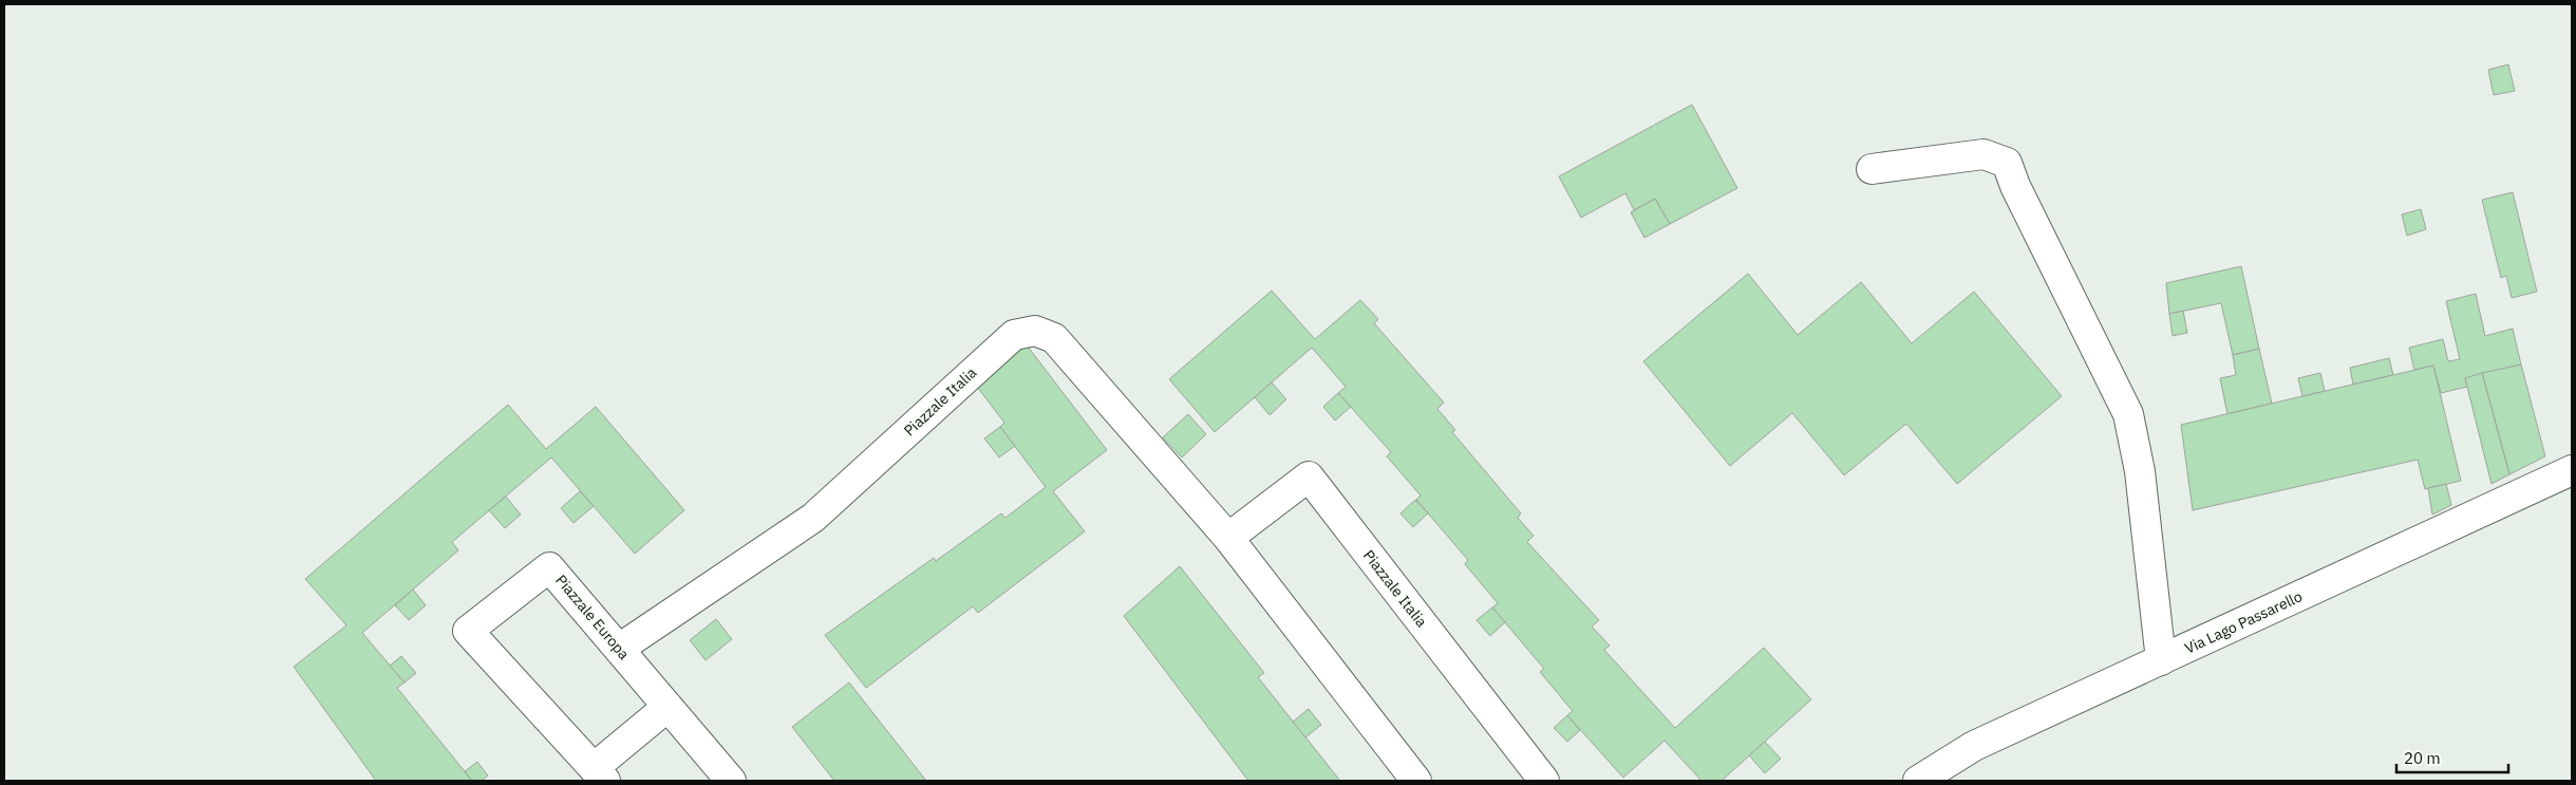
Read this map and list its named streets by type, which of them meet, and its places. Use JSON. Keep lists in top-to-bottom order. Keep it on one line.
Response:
{"streets":{"street":["Piazzale Italia","Piazzale Europa","Via Lago Passarello"]},"crossings":[["Piazzale Italia","Piazzale Europa"]],"scale_bar":"20 m"}
